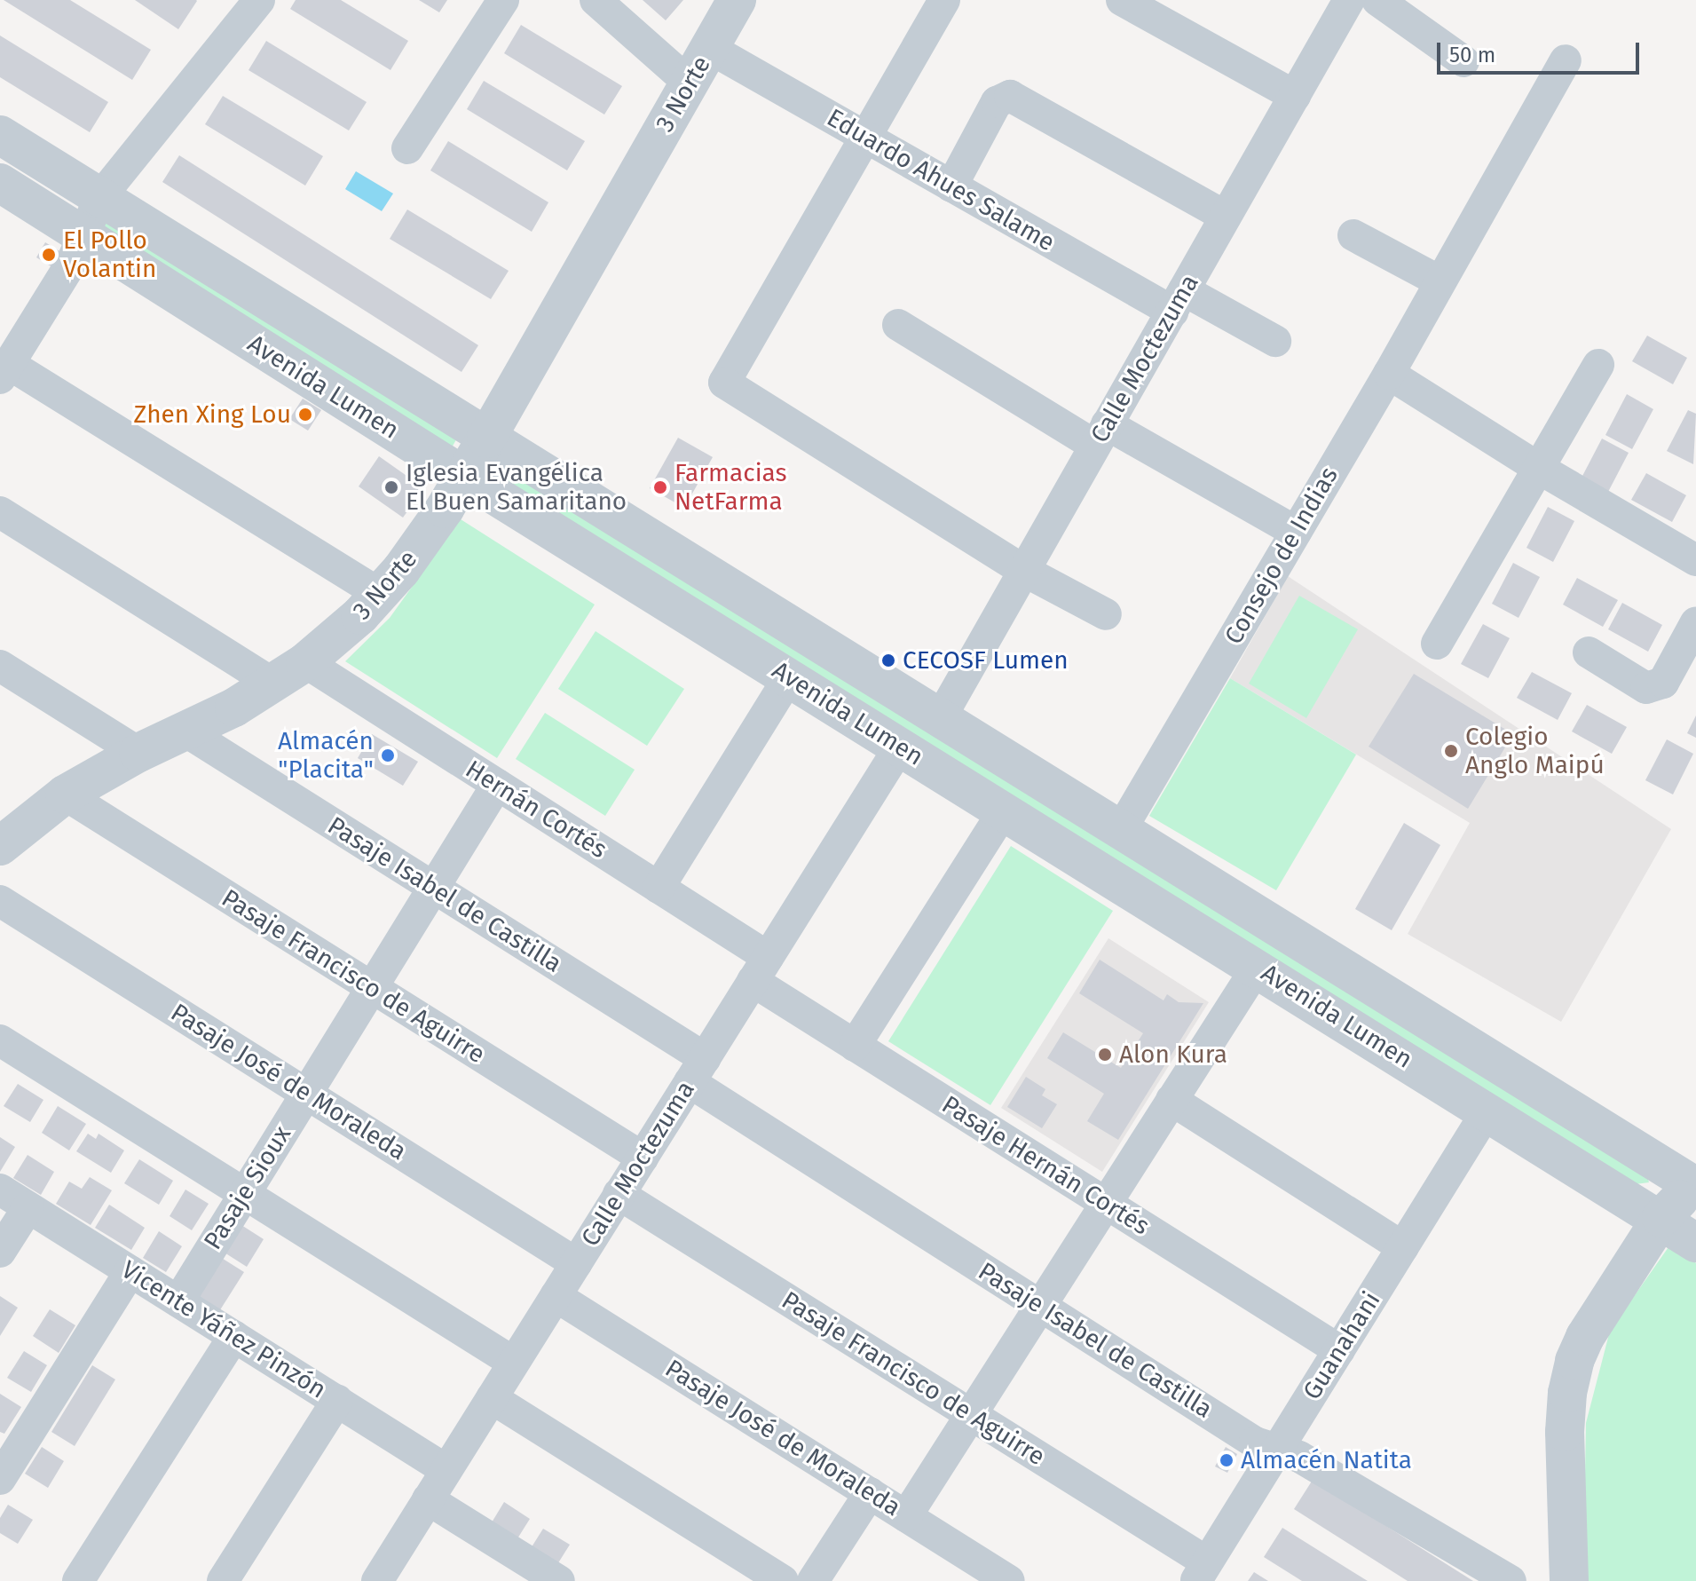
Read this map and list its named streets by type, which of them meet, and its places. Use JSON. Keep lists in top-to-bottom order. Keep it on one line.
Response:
{"streets":{"street":["3 Norte","Eduardo Ahues Salame","Calle Moctezuma","Avenida Lumen","Consejo de Indias","Hernán Cortés","Pasaje Isabel de Castilla","Pasaje Francisco de Aguirre","Pasaje José de Moraleda","Pasaje Hernán Cortés","Pasaje Sioux","Vicente Yáñez Pinzón","Guanahani"]},"crossings":[["3 Norte","Eduardo Ahues Salame"],["3 Norte","Avenida Lumen"],["3 Norte","Hernán Cortés"],["3 Norte","Pasaje Isabel de Castilla"],["3 Norte","Pasaje Francisco de Aguirre"],["Eduardo Ahues Salame","Calle Moctezuma"],["Calle Moctezuma","Avenida Lumen"],["Calle Moctezuma","Hernán Cortés"],["Calle Moctezuma","Pasaje Isabel de Castilla"],["Calle Moctezuma","Pasaje Francisco de Aguirre"],["Calle Moctezuma","Pasaje José de Moraleda"],["Calle Moctezuma","Pasaje Hernán Cortés"],["Calle Moctezuma","Vicente Yáñez Pinzón"],["Avenida Lumen","Consejo de Indias"],["Avenida Lumen","Guanahani"],["Hernán Cortés","Pasaje Hernán Cortés"],["Hernán Cortés","Pasaje Sioux"],["Pasaje Isabel de Castilla","Pasaje Sioux"],["Pasaje Isabel de Castilla","Guanahani"],["Pasaje Francisco de Aguirre","Pasaje Sioux"],["Pasaje Francisco de Aguirre","Guanahani"],["Pasaje José de Moraleda","Pasaje Sioux"],["Pasaje Hernán Cortés","Guanahani"],["Pasaje Sioux","Vicente Yáñez Pinzón"]],"places":["El Pollo Volantin","Zhen Xing Lou","Iglesia Evangélica El Buen Samaritano","Farmacias NetFarma","CECOSF Lumen","Colegio Anglo Maipú","Almacén \"Placita\"","Alon Kura","Almacén Natita"],"scale_bar":"50 m"}
